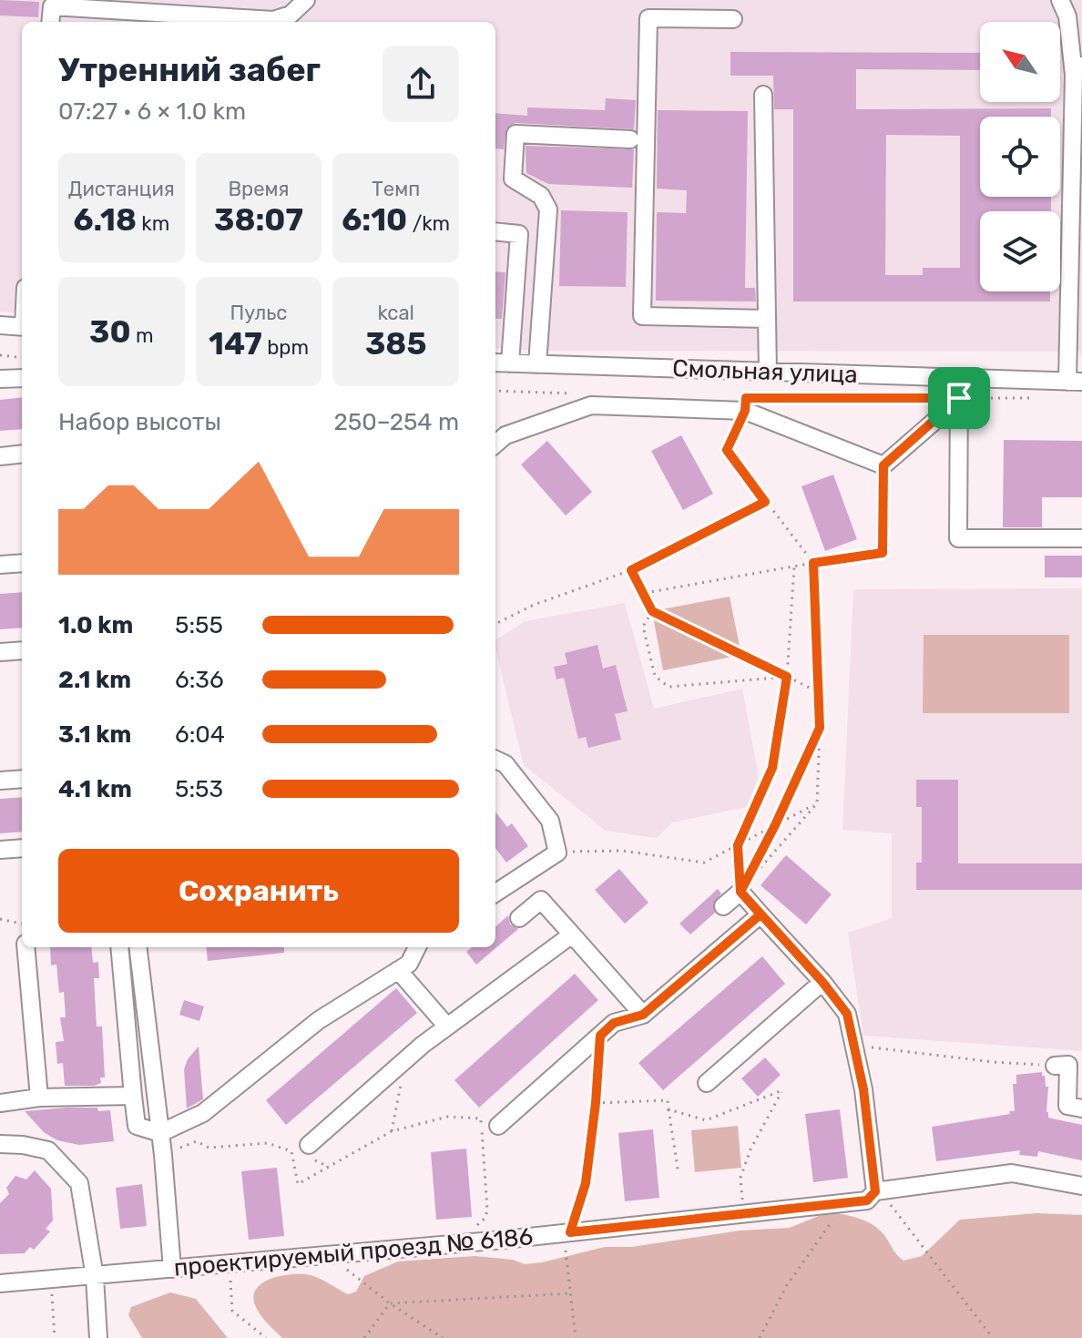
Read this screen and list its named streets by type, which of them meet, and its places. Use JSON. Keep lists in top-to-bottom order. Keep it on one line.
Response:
{"streets":{"street":["Смольная улица","проектируемый проезд № 6186"]},"north":"top left","page":{"heading":["Утренний забег","07:27 · 6 × 1.0 km"],"stats":[["Дистанция","6.18 km"],["Время","38:07"],["Темп","6:10 /km"],["30 m"],["Пульс","147 bpm"],["kcal","385"]],"chart":["Набор высоты","250–254 m"],"list":[{"name":"1.0 km","note":"5:55"},{"name":"2.1 km","note":"6:36"},{"name":"3.1 km","note":"6:04"},{"name":"4.1 km","note":"5:53"}],"buttons":"Сохранить"}}
